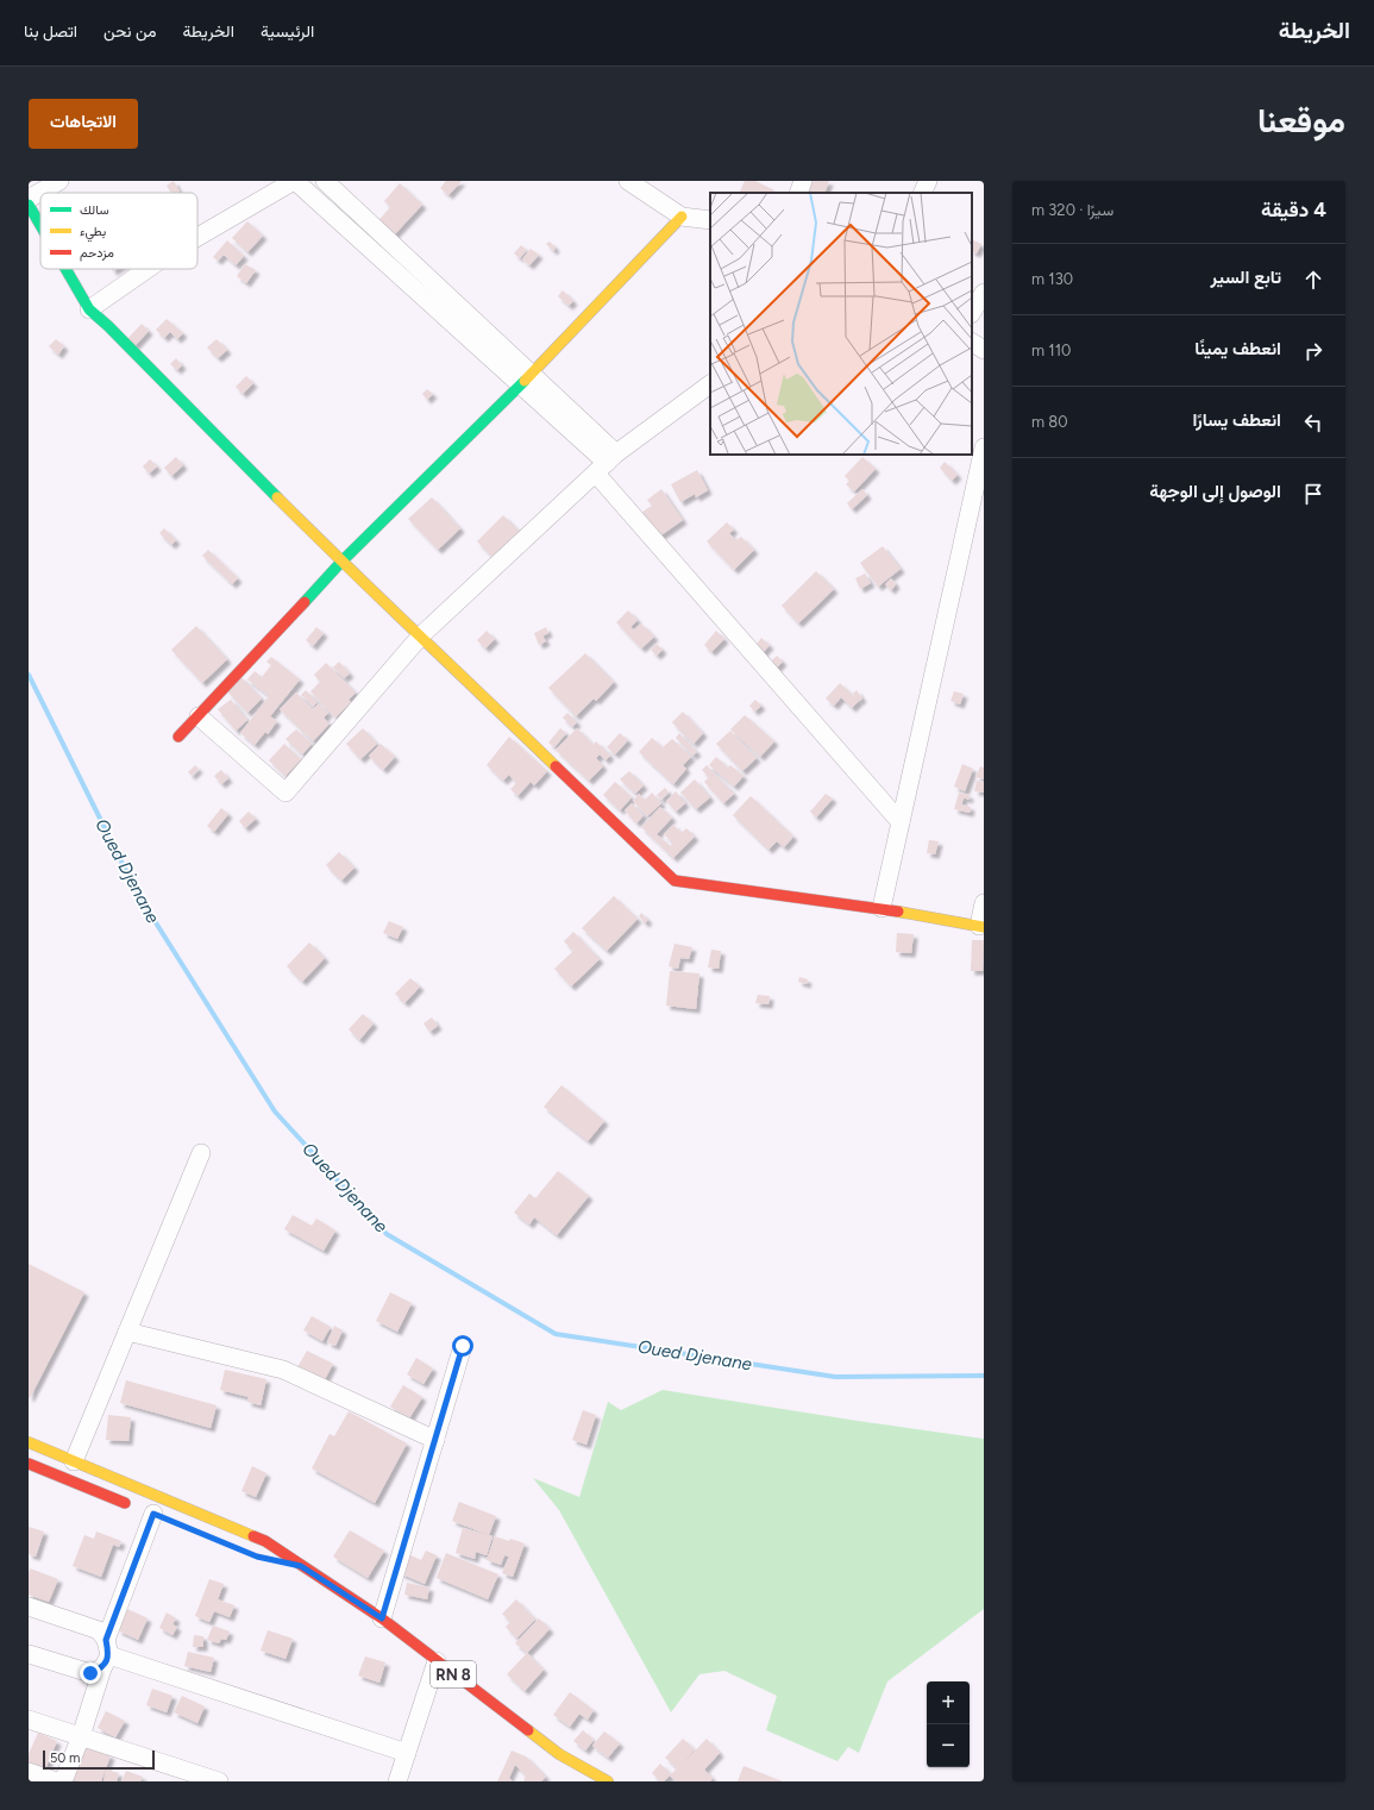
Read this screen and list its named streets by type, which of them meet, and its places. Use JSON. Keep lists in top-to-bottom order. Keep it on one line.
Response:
{"streets":{"street":["RN 8"]},"water":["Oued Djenane"],"legend":["سالك","بطيء","مزدحم"],"scale_bar":"50 m","page":{"header":"الخريطة","nav":["الرئيسية","الخريطة","من نحن","اتصل بنا"],"title":"موقعنا","buttons":"الاتجاهات","heading":["4 دقيقة","سيرًا · 320 m"],"list":[["تابع السير","130 m"],["انعطف يمينًا","110 m"],["انعطف يسارًا","80 m"],"الوصول إلى الوجهة"],"map_buttons":["+","−"],"scale":"50 m"}}
